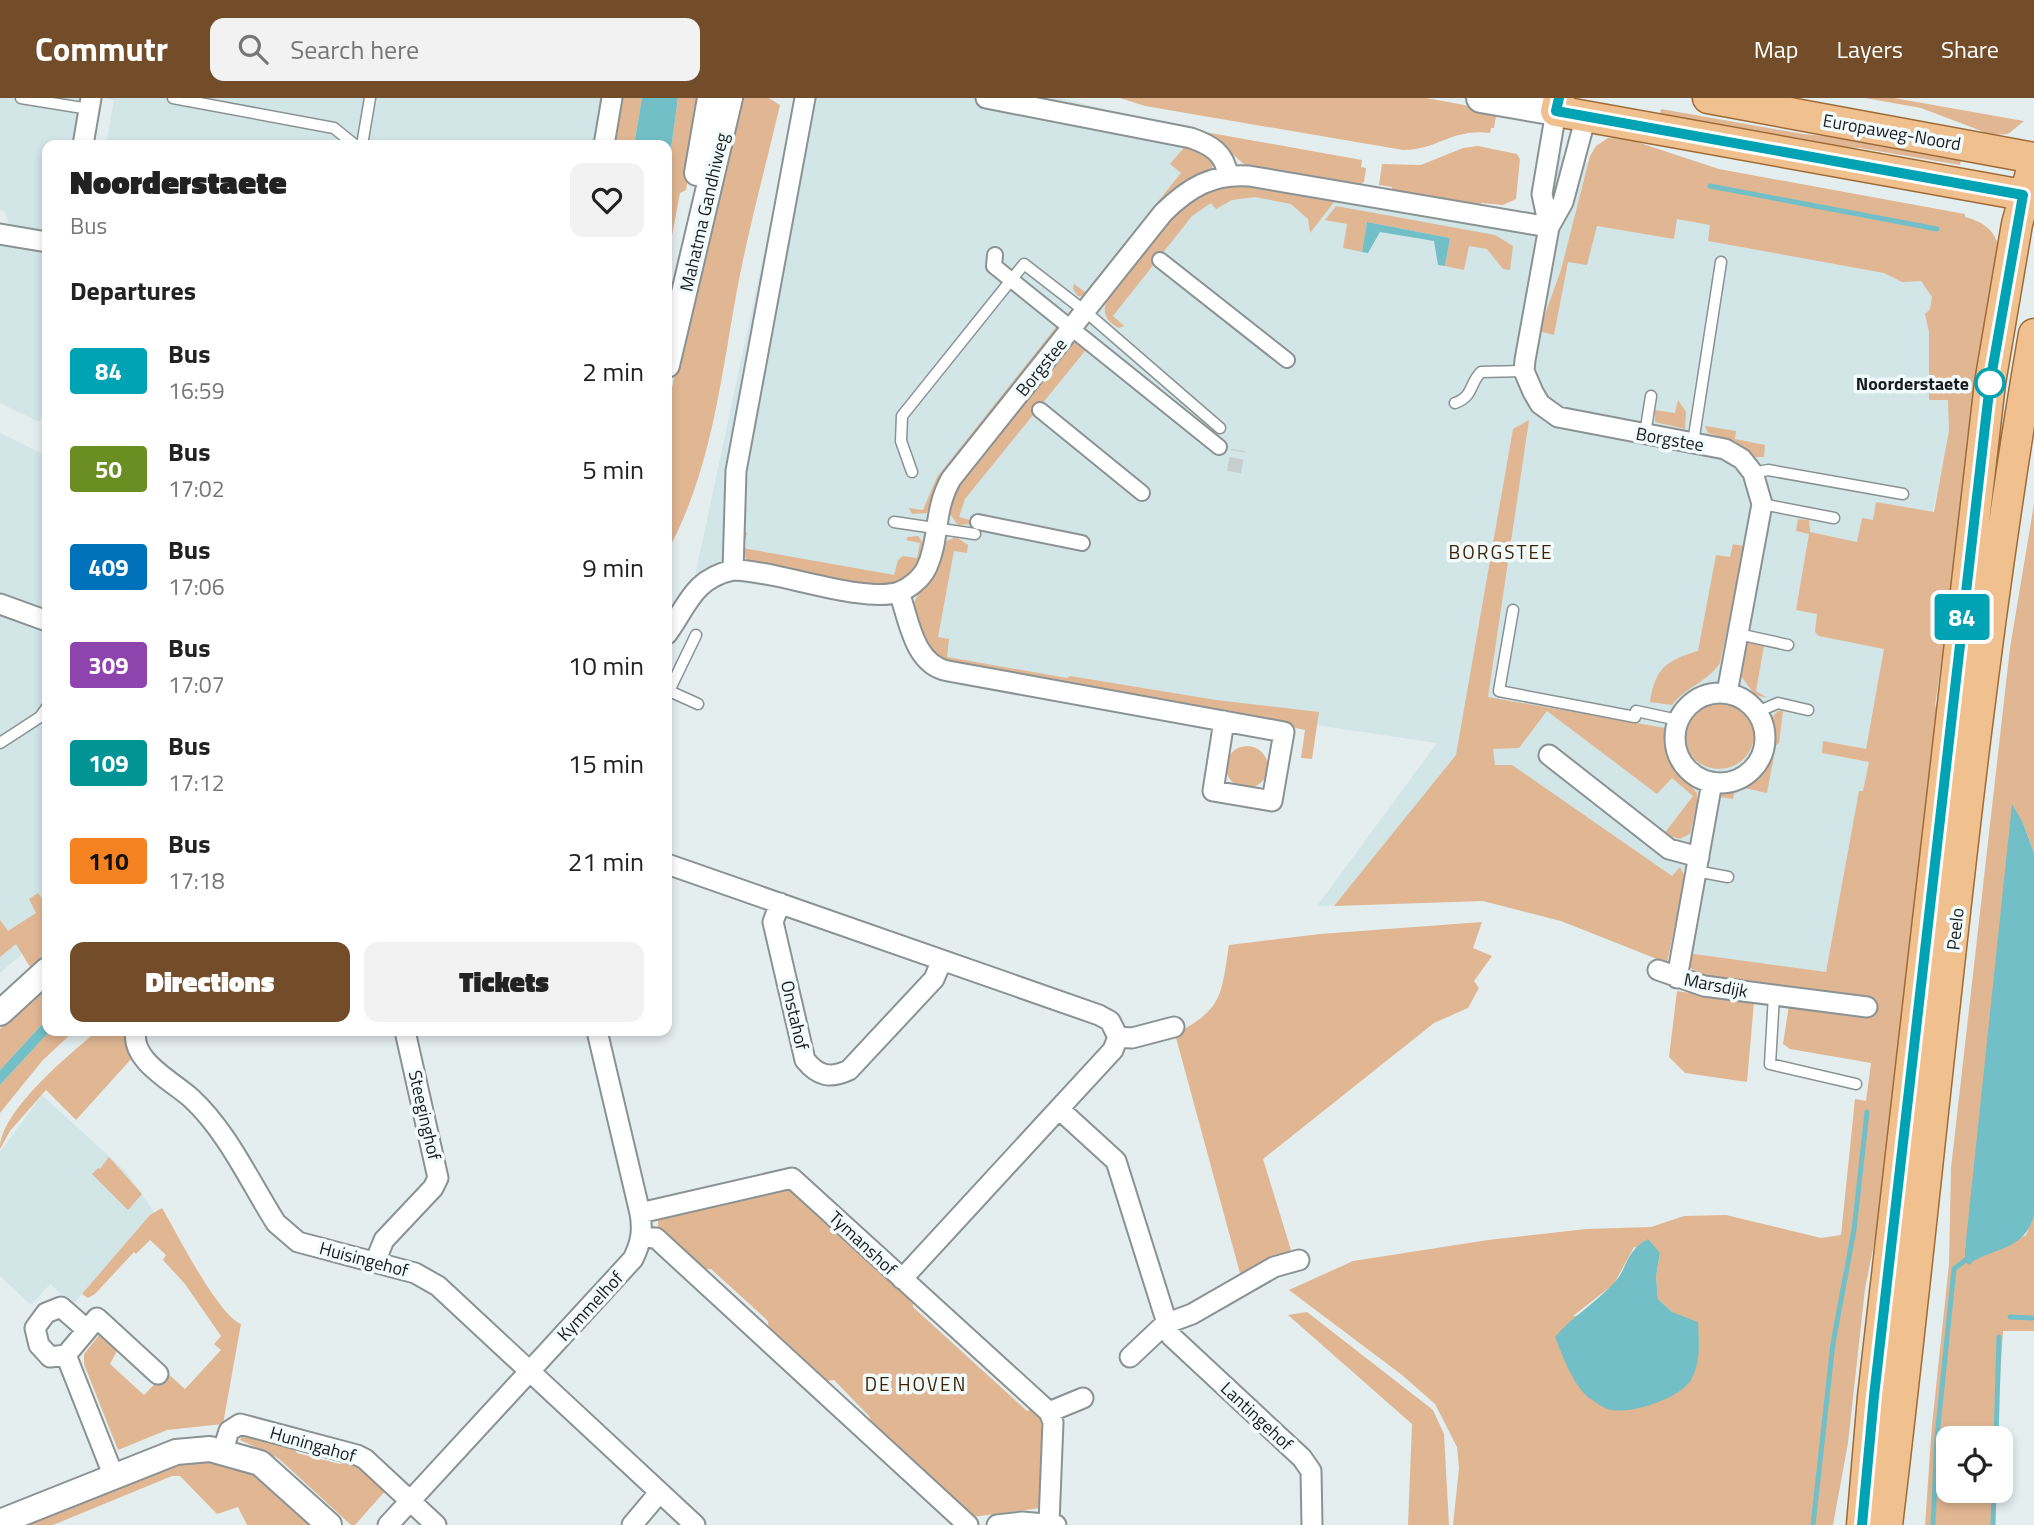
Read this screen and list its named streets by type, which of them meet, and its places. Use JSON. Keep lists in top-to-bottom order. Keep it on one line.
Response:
{"streets":{"main road":["Europaweg-Noord","Peelo"],"street":["Mahatma Gandhiweg","Borgstee","Marsdijk","Onstahof","Steeginghof","Tymanshof","Huisingehof","Kymmelhof","Lantingehof","Huningahof"]},"crossings":[["Europaweg-Noord","Peelo"],["Steeginghof","Huisingehof"],["Huisingehof","Kymmelhof"],["Kymmelhof","Huningahof"]],"districts":["BORGSTEE","DE HOVEN"],"places":["Noorderstaete"],"lines":["bus line 84"],"page":{"header":"Commutr","search":"Search here","nav":["Map","Layers","Share"],"on_map":"84","heading":[["Noorderstaete","Bus"],"Departures"],"list":[{"mark":"84","name":"Bus","note":"16:59","value":"2 min"},{"mark":"50","name":"Bus","note":"17:02","value":"5 min"},{"mark":"409","name":"Bus","note":"17:06","value":"9 min"},{"mark":"309","name":"Bus","note":"17:07","value":"10 min"},{"mark":"109","name":"Bus","note":"17:12","value":"15 min"},{"mark":"110","name":"Bus","note":"17:18","value":"21 min"}],"buttons":["Directions","Tickets"]}}
